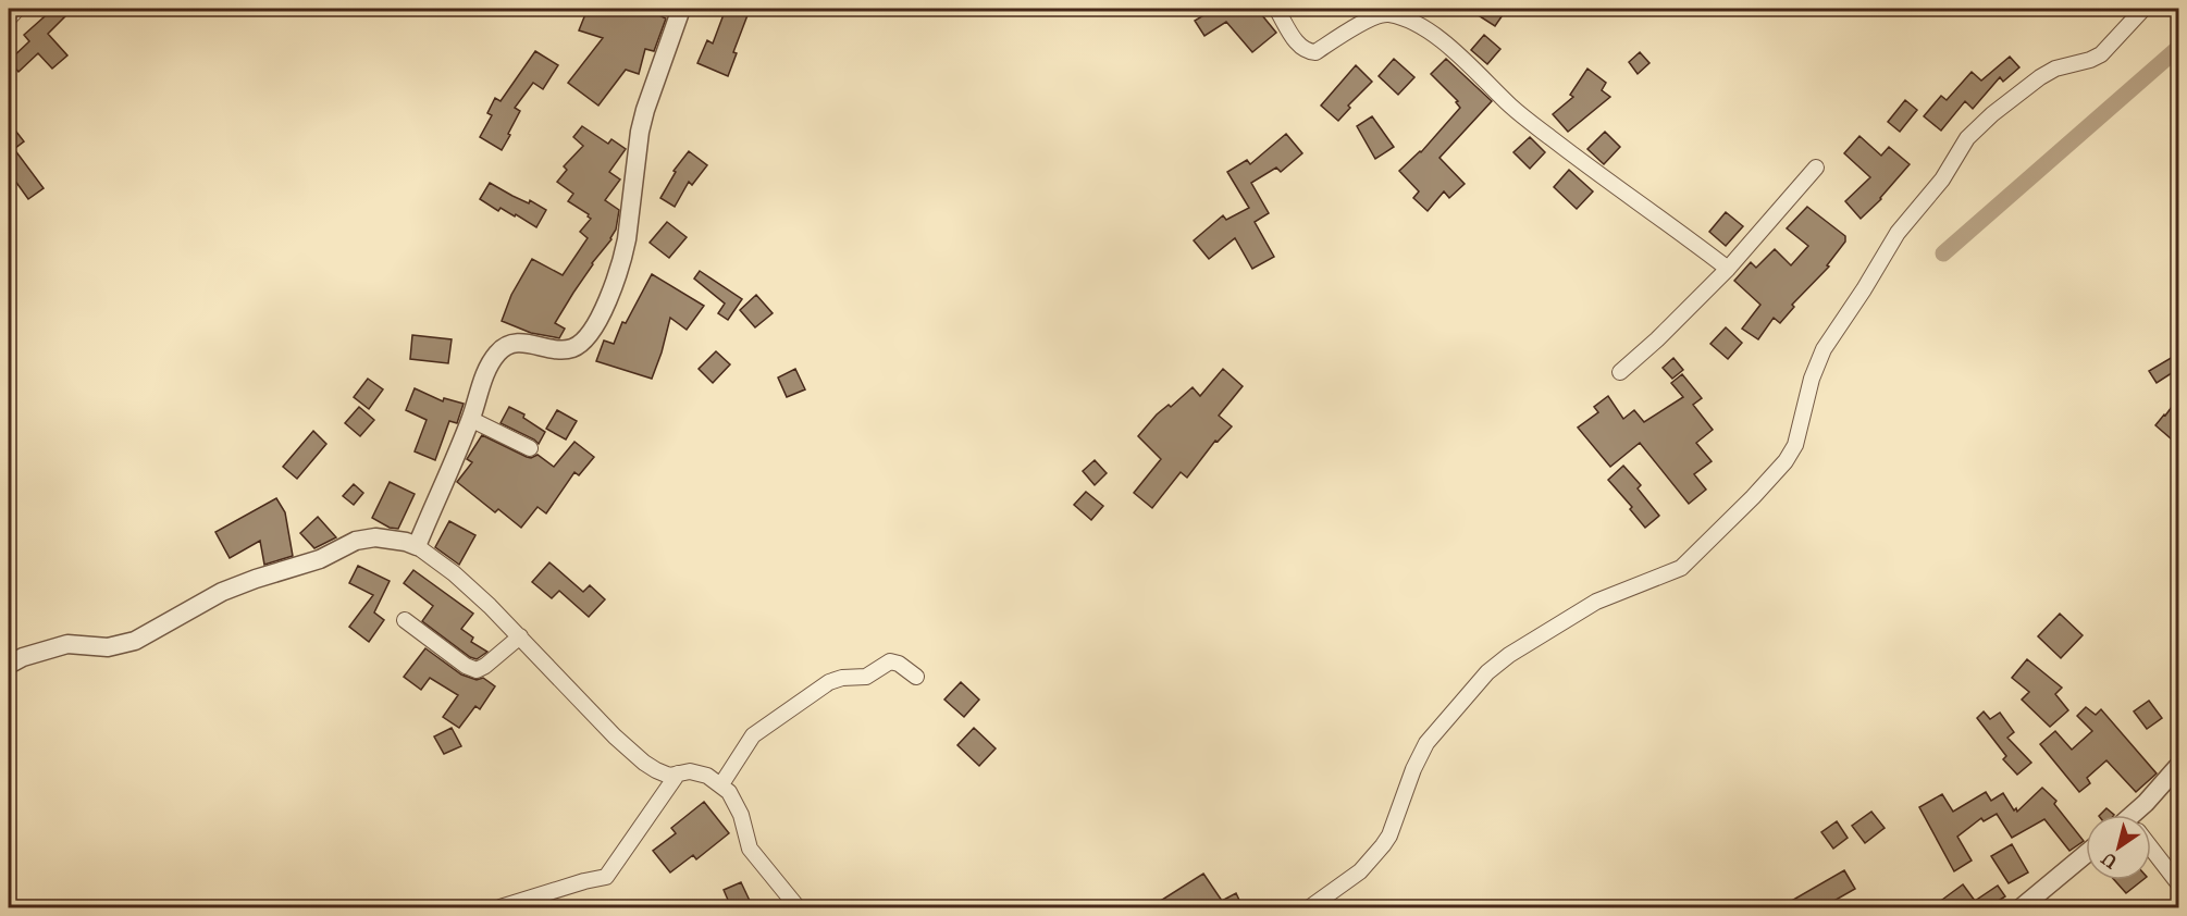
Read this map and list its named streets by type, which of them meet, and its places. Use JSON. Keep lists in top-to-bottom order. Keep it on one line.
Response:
{"north":"bottom left"}
